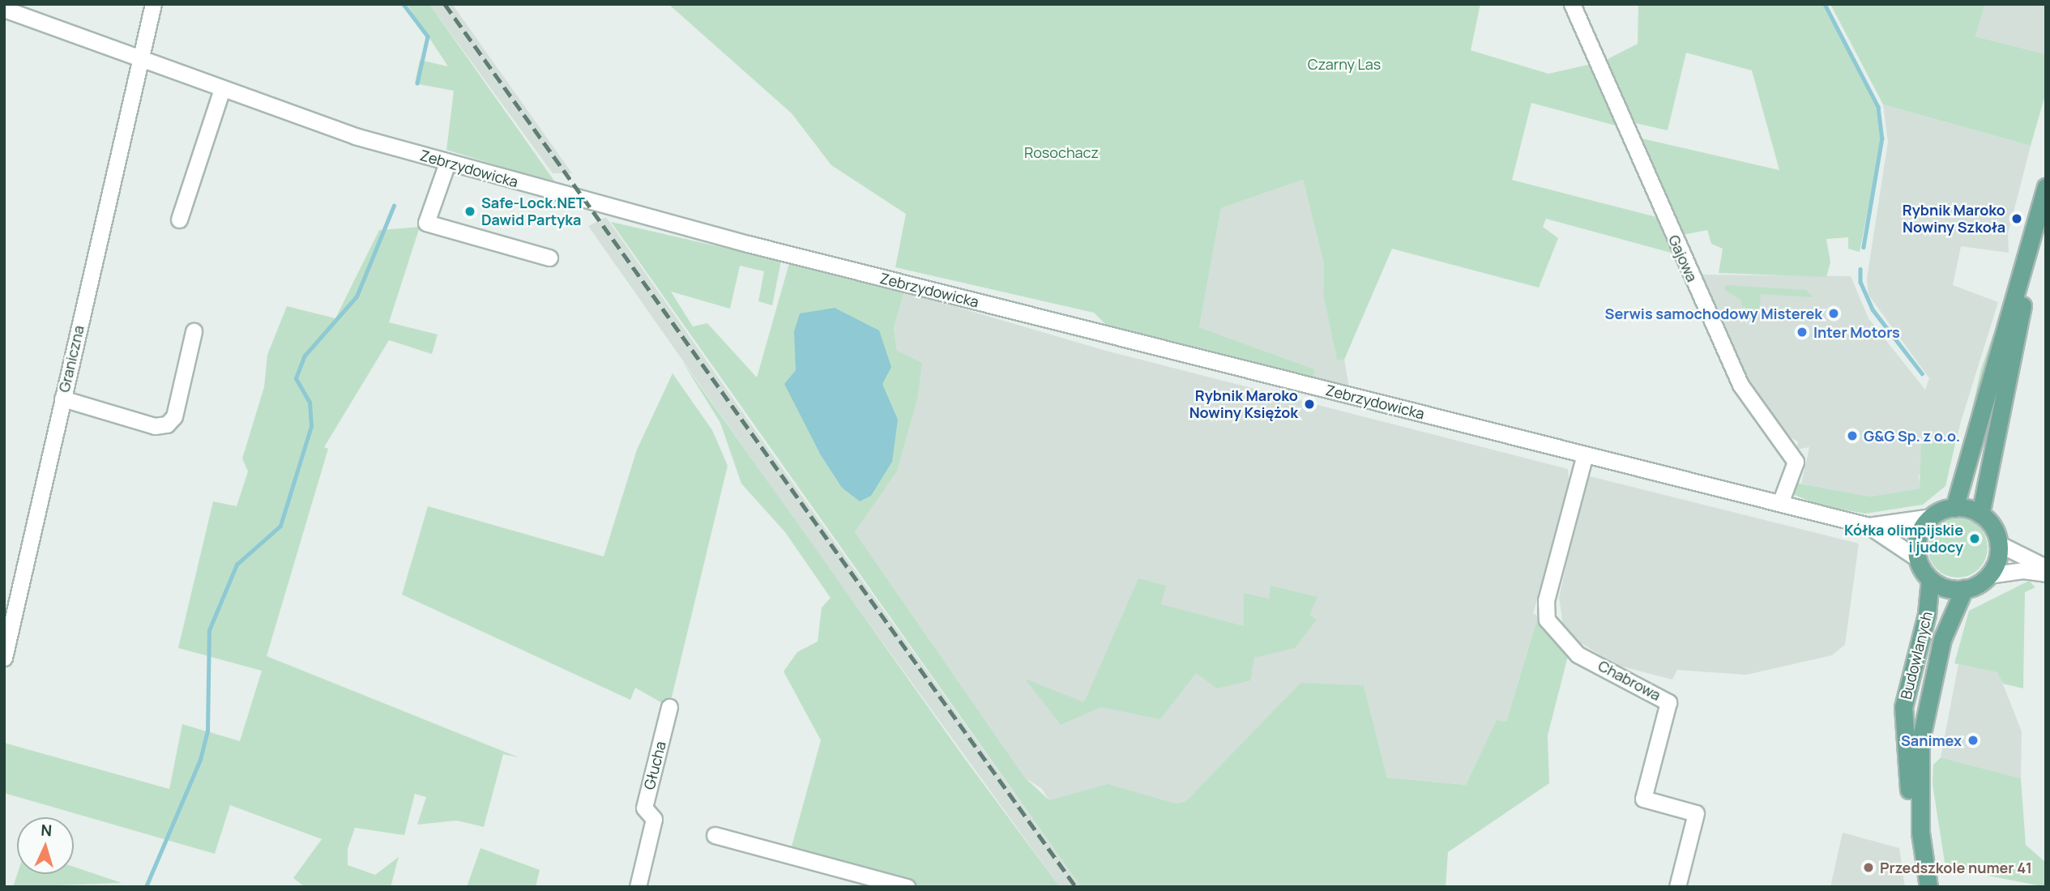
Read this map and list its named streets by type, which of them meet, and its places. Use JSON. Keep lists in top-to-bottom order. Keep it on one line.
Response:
{"streets":{"main road":["Budowlanych"],"street":["Zebrzydowicka","Gajowa","Graniczna","Chabrowa","Głucha"]},"crossings":[["Zebrzydowicka","Gajowa"],["Zebrzydowicka","Graniczna"],["Zebrzydowicka","Budowlanych"],["Zebrzydowicka","Chabrowa"]],"parks":["Czarny Las","Rosochacz"],"places":["Safe-Lock.NET Dawid Partyka","Rybnik Maroko Nowiny Szkoła","Serwis samochodowy Misterek","Inter Motors","Rybnik Maroko Nowiny Księżok","G&G Sp. z o.o.","Kółka olimpijskie i judocy","Sanimex","Przedszkole numer 41"],"north":"top"}
